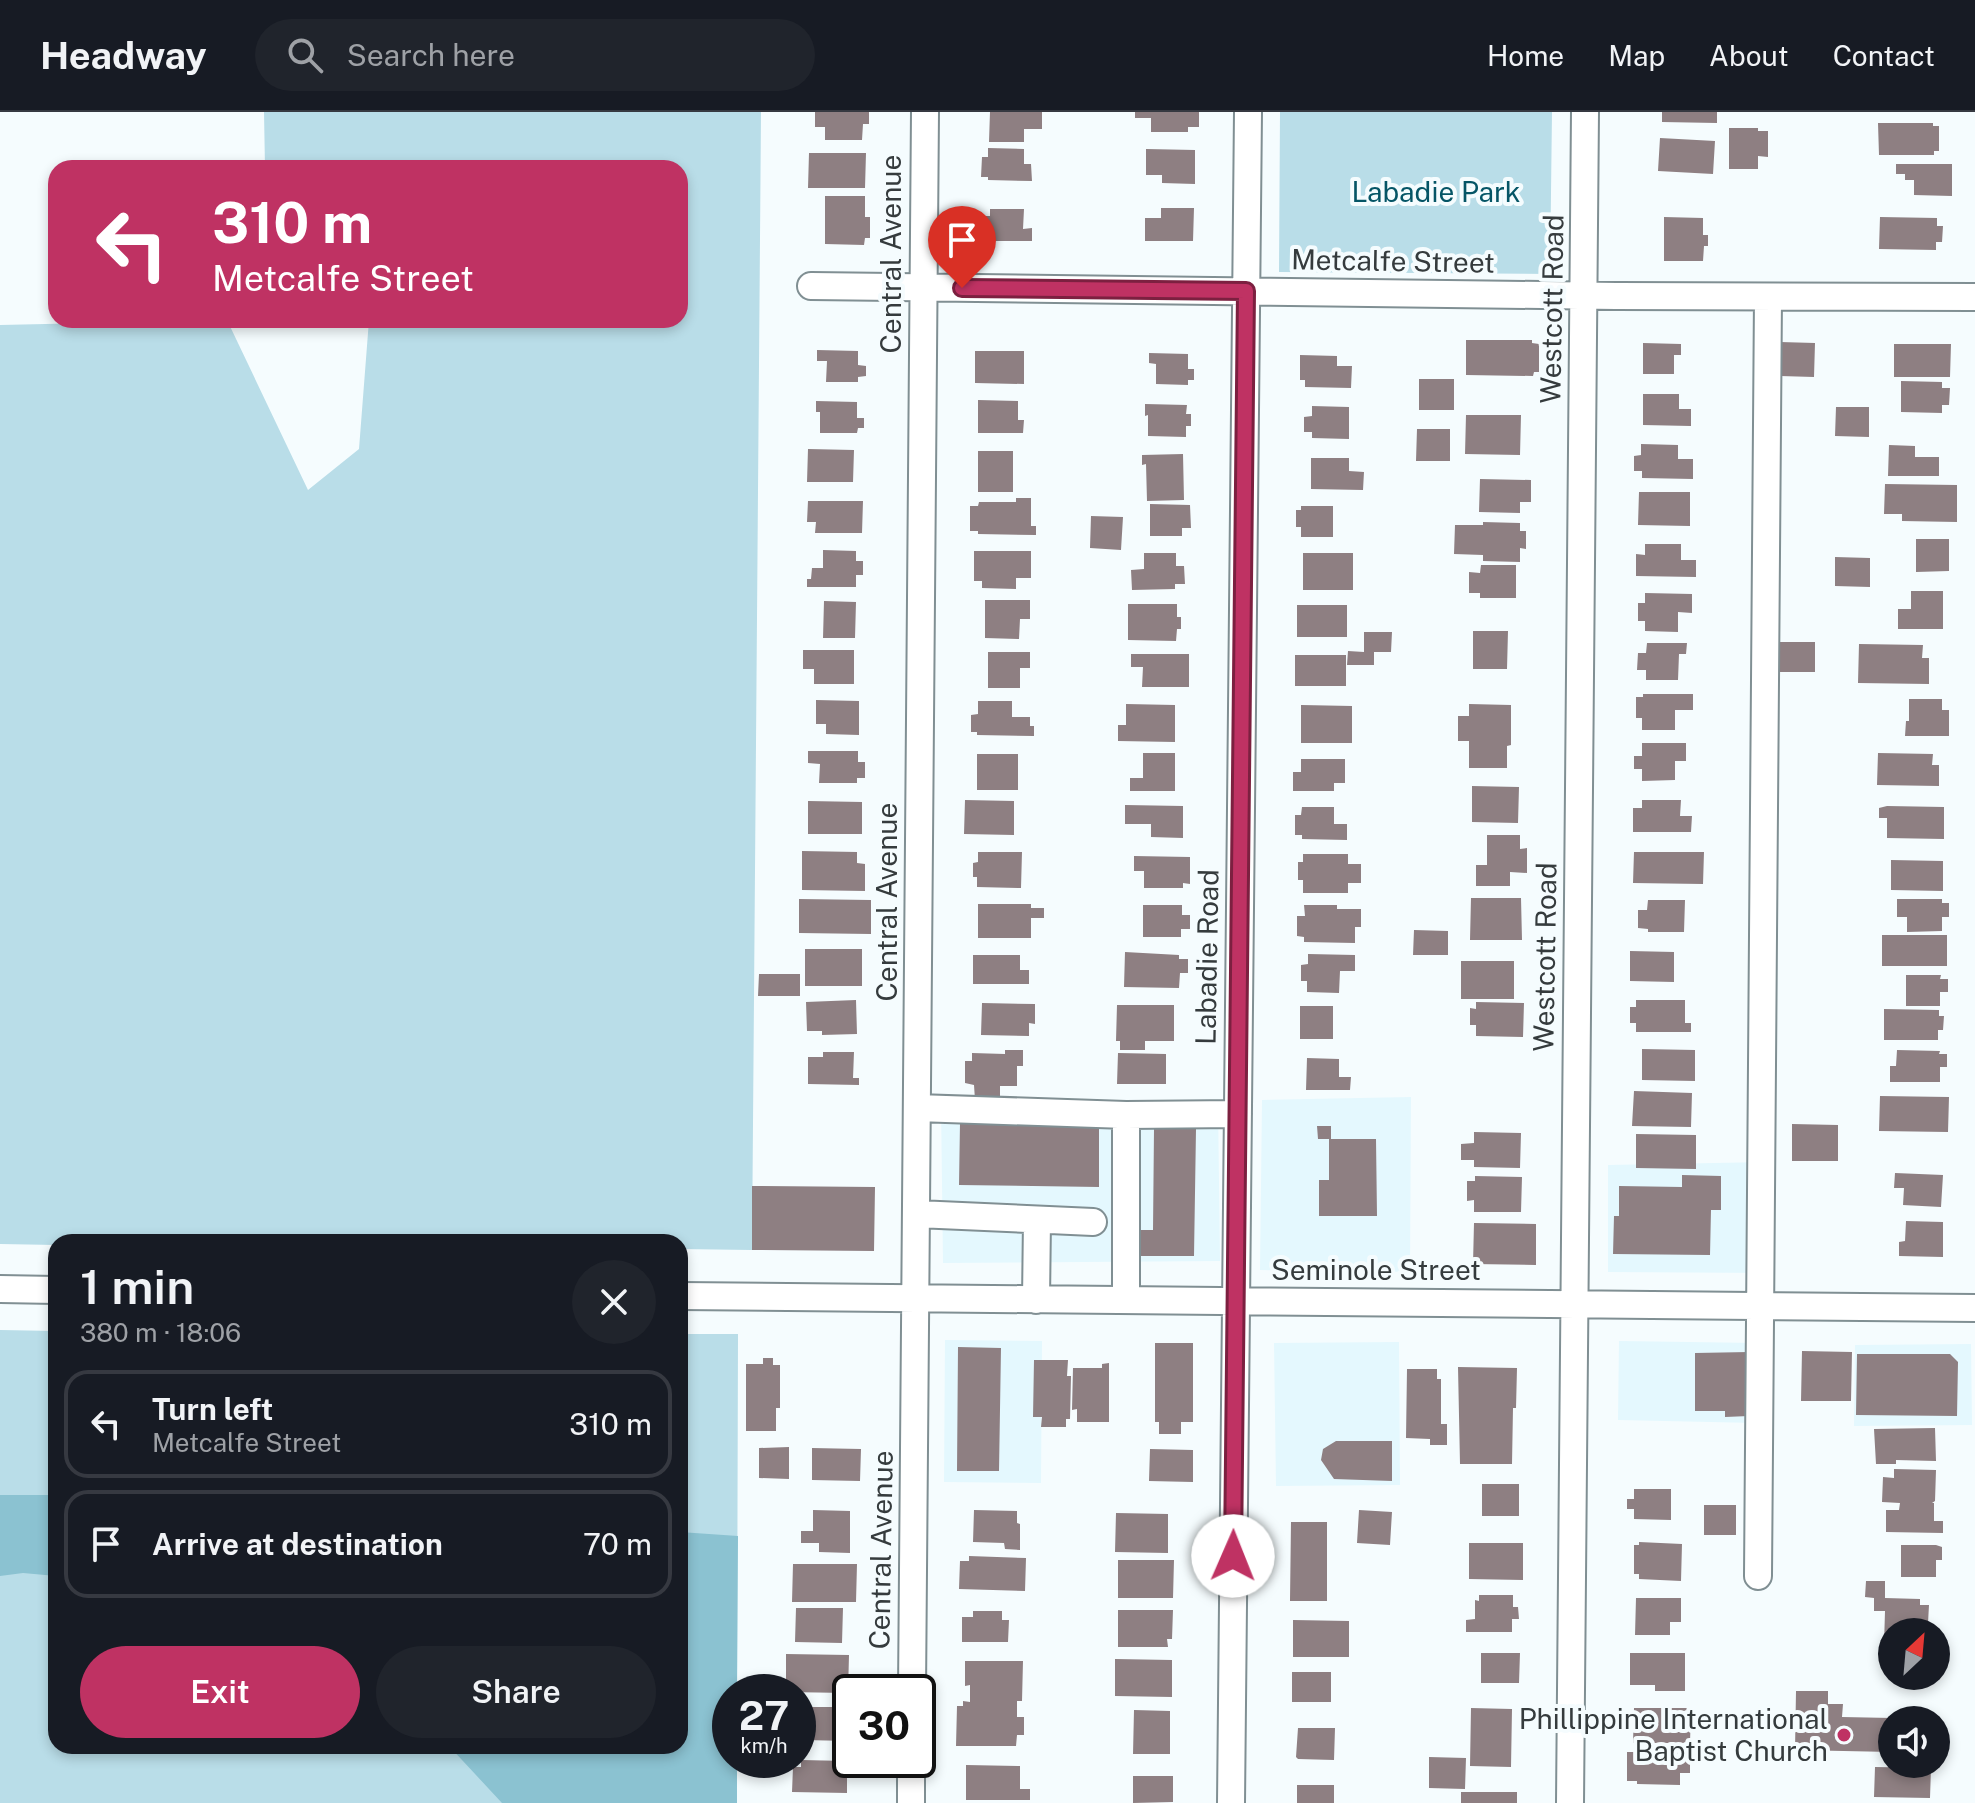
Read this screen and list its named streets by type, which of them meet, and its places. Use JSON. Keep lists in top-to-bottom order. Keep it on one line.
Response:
{"streets":{"street":["Central Avenue","Metcalfe Street","Westcott Road","Labadie Road","Seminole Street"]},"crossings":[["Central Avenue","Metcalfe Street"],["Central Avenue","Seminole Street"],["Metcalfe Street","Westcott Road"],["Metcalfe Street","Labadie Road"],["Westcott Road","Seminole Street"],["Labadie Road","Seminole Street"]],"parks":["Labadie Park"],"places":["Phillippine International Baptist Church"],"north":"top right","page":{"header":"Headway","search":"Search here","nav":["Home","Map","About","Contact"],"turn":["310 m","Metcalfe Street"],"heading":["1 min","380 m · 18:06"],"list":[{"name":"Turn left","note":"Metcalfe Street","value":"310 m"},{"name":"Arrive at destination","value":"70 m"}],"buttons":["Exit","Share"],"speed":"27 km/h","limit":"30"}}
